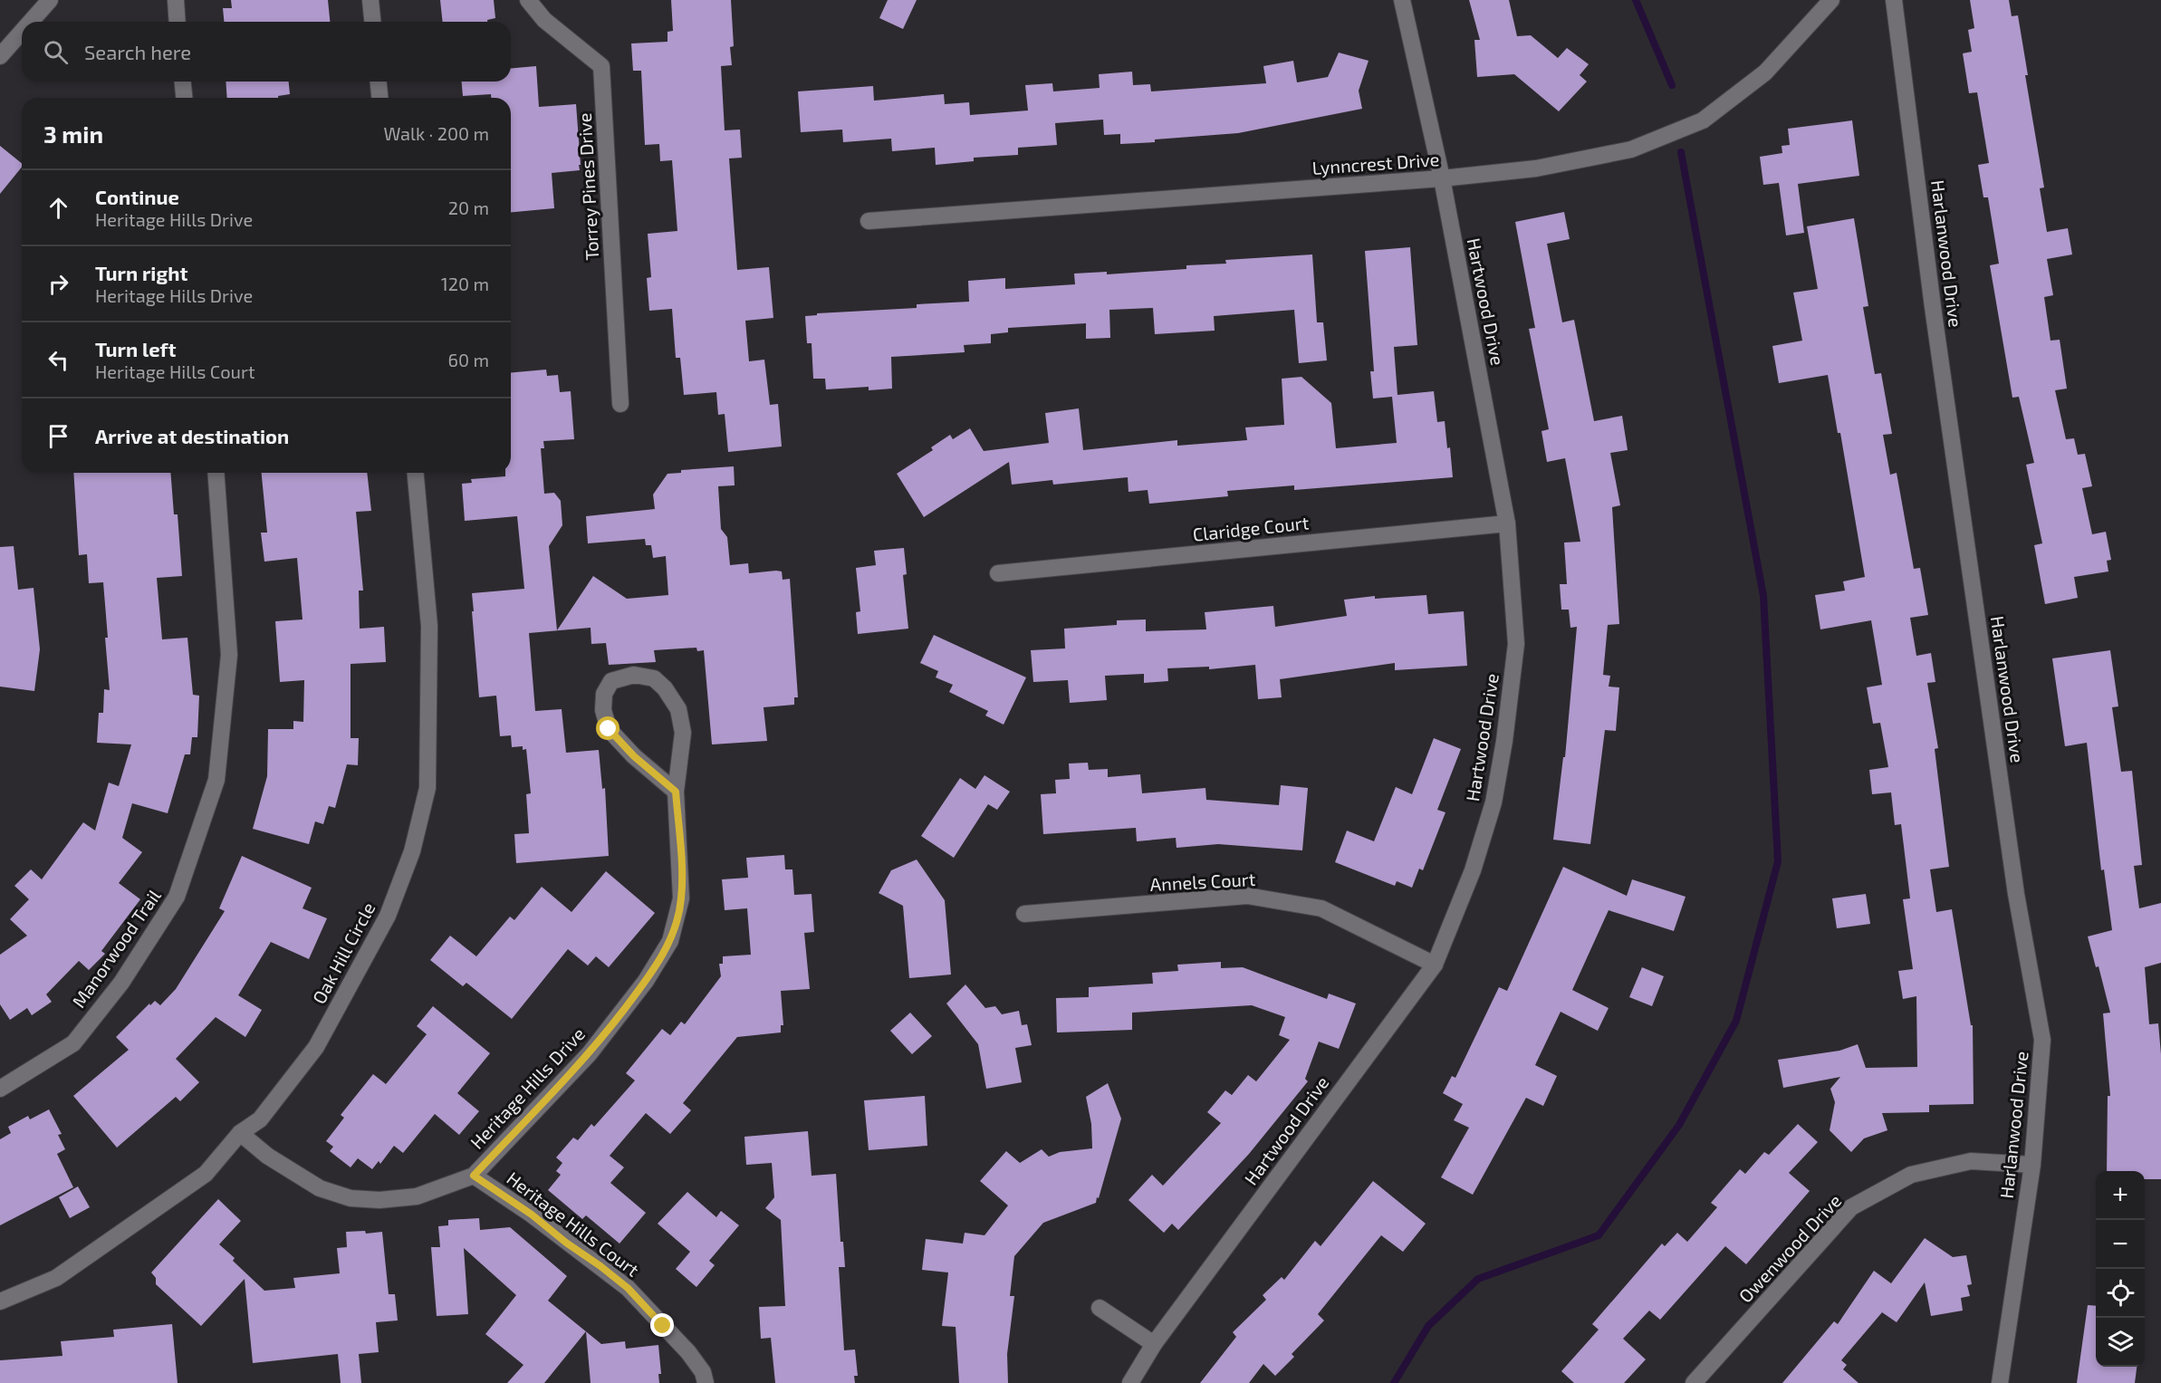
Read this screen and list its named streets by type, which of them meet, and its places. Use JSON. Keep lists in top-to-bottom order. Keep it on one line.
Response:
{"streets":{"street":["Lynncrest Drive","Torrey Pines Drive","Harlanwood Drive","Hartwood Drive","Claridge Court","Annels Court","Manorwood Trail","Oak Hill Circle","Heritage Hills Drive","Heritage Hills Court","Owenwood Drive"]},"crossings":[["Lynncrest Drive","Hartwood Drive"],["Harlanwood Drive","Owenwood Drive"],["Hartwood Drive","Claridge Court"],["Hartwood Drive","Annels Court"],["Oak Hill Circle","Heritage Hills Drive"],["Heritage Hills Drive","Heritage Hills Court"]],"page":{"search":"Search here","heading":["3 min","Walk · 200 m"],"list":[["Continue","Heritage Hills Drive","20 m"],["Turn right","Heritage Hills Drive","120 m"],["Turn left","Heritage Hills Court","60 m"],"Arrive at destination"],"map_buttons":["+","−"]}}
